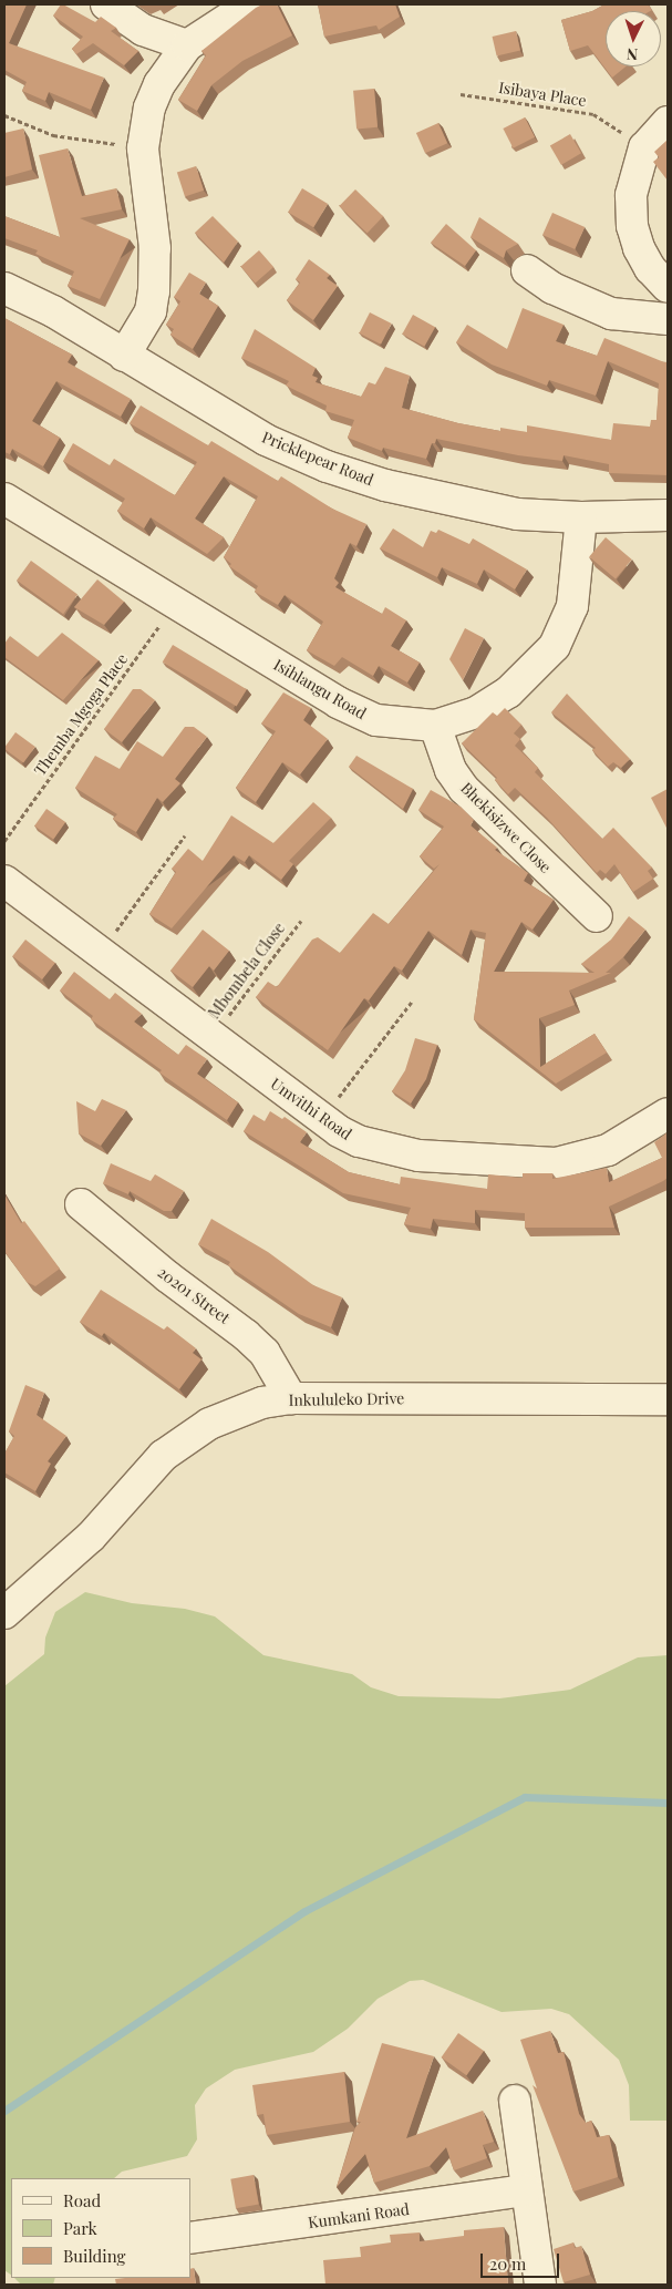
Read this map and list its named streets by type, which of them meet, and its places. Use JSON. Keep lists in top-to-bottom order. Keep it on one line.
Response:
{"streets":{"street":["Pricklepear Road","Isihlangu Road","Bhekisizwe Close","Umvithi Road","20201 Street","Inkululeko Drive","Kumkani Road"],"path":["Isibaya Place","Themba Mgoga Place","Mbombela Close"]},"crossings":[["Pricklepear Road","Isihlangu Road"],["Isihlangu Road","Themba Mgoga Place"],["Isihlangu Road","Bhekisizwe Close"],["Mbombela Close","Umvithi Road"],["20201 Street","Inkululeko Drive"]],"legend":["Road","Park","Building"],"scale_bar":"20 m","north":"bottom"}
